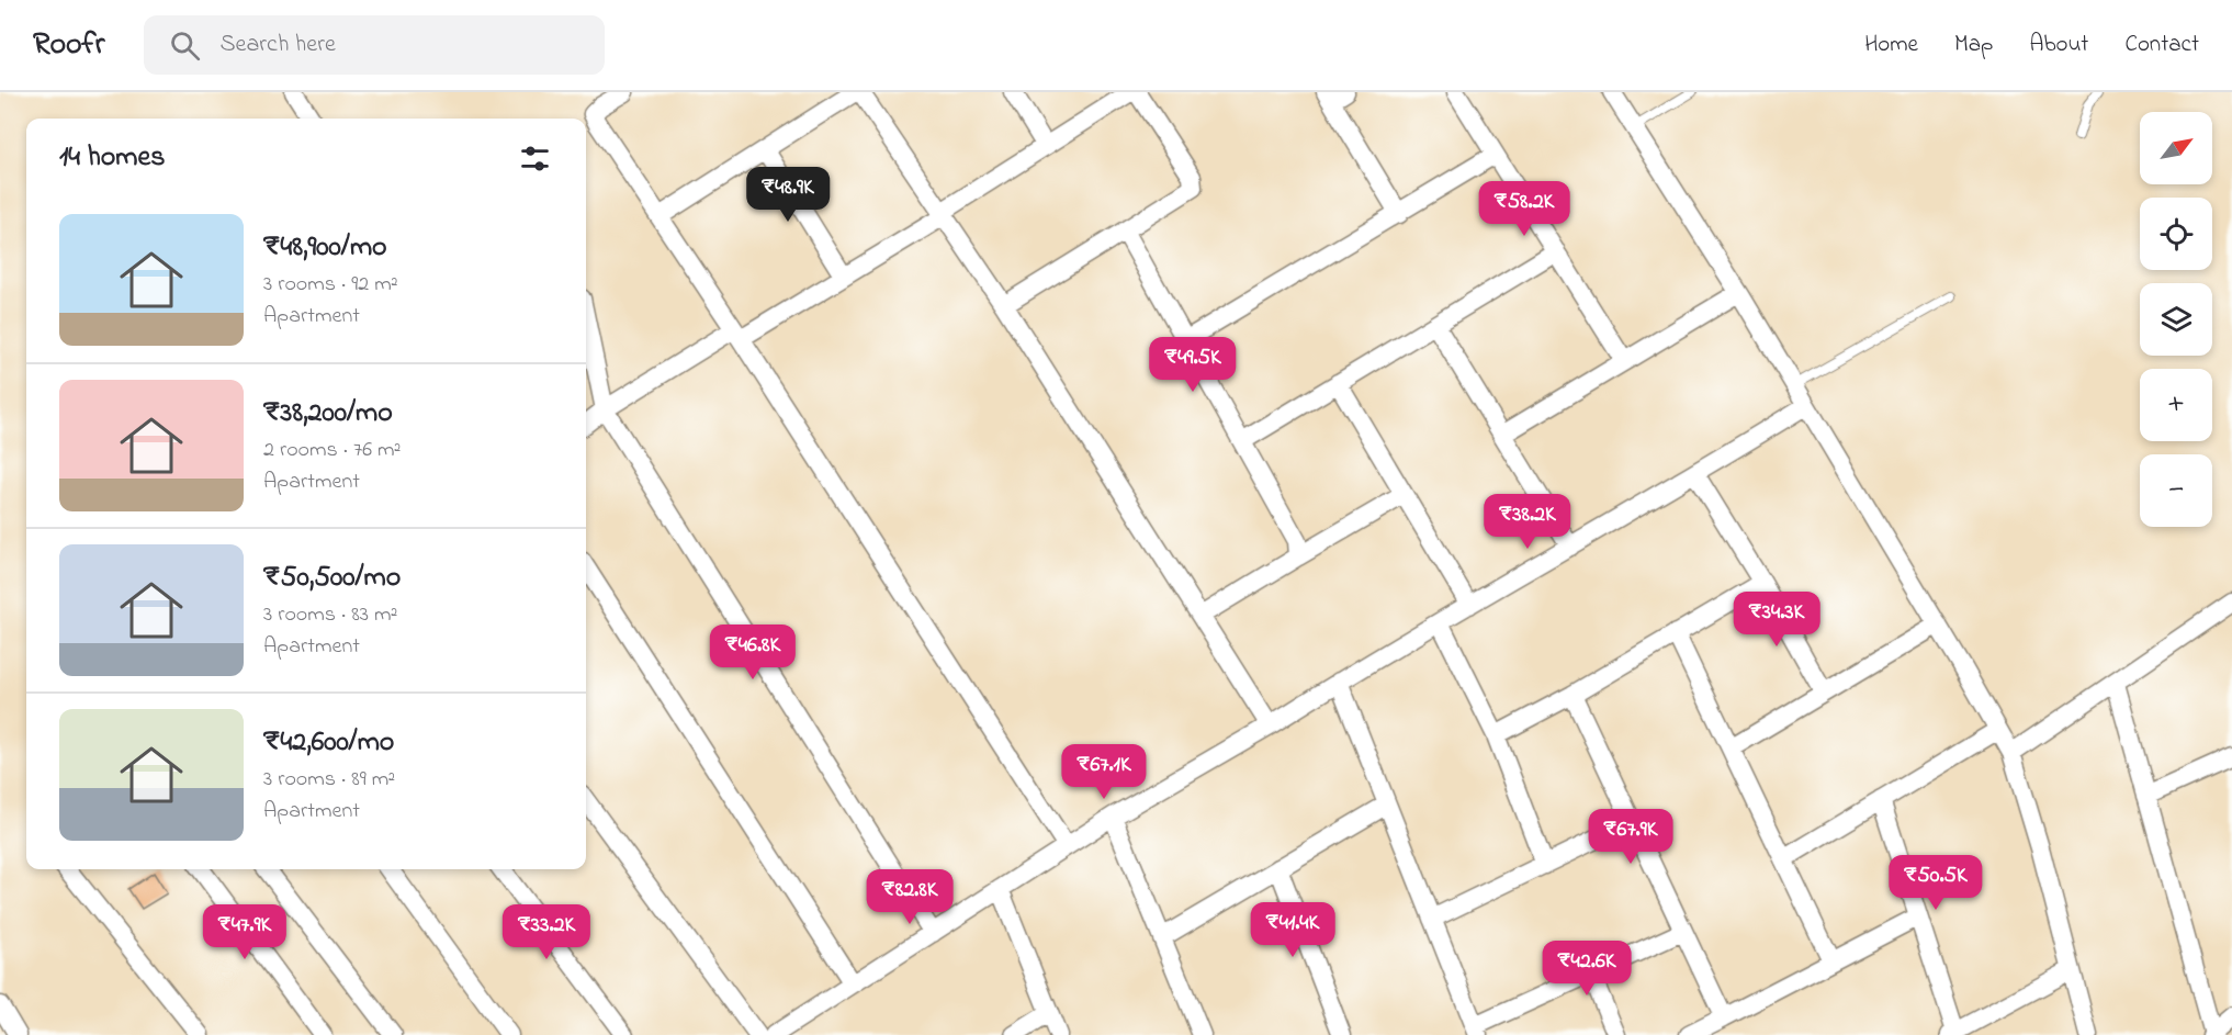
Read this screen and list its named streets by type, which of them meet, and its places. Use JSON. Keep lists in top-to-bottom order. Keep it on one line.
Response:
{"north":"top right","page":{"header":"Roofr","search":"Search here","nav":["Home","Map","About","Contact"],"map_buttons":["+","−"],"heading":"14 homes","price":["₹48.9K","₹58.2K","₹49.5K","₹38.2K","₹34.3K","₹46.8K","₹67.1K","₹67.9K","₹50.5K","₹82.8K","₹41.4K","₹47.9K","₹33.2K","₹42.6K"],"list":[{"name":"₹48,900/mo","note":"3 rooms · 92 m² · Apartment"},{"name":"₹38,200/mo","note":"2 rooms · 76 m² · Apartment"},{"name":"₹50,500/mo","note":"3 rooms · 83 m² · Apartment"},{"name":"₹42,600/mo","note":"3 rooms · 89 m² · Apartment"}]}}
